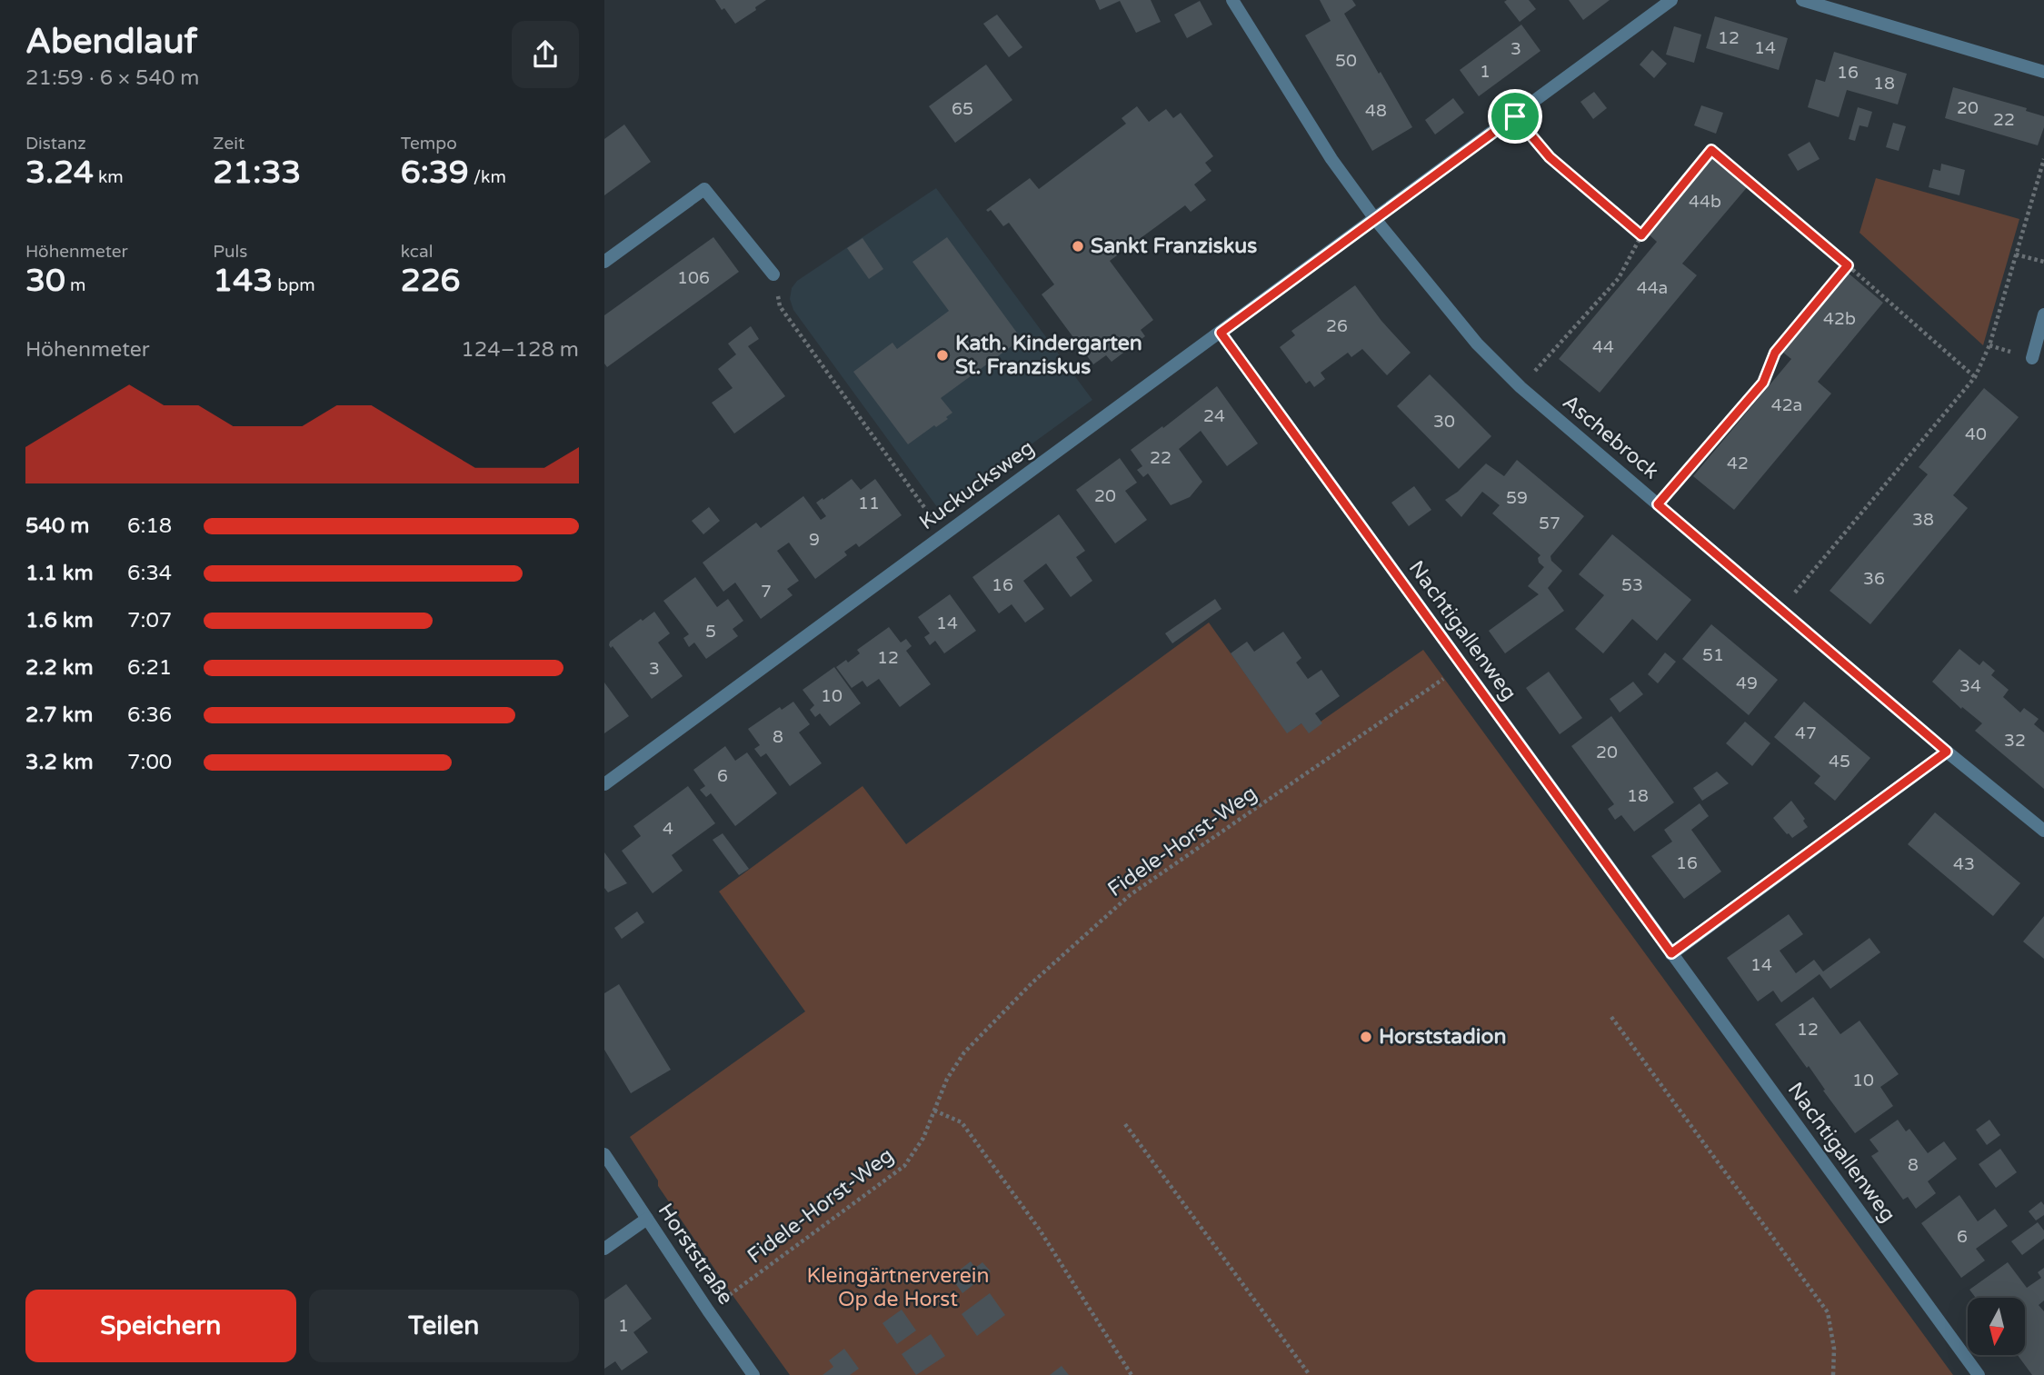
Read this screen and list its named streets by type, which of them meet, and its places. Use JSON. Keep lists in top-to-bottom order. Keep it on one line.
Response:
{"streets":{"street":["Aschebrock","Kuckucksweg","Nachtigallenweg","Horststraße"],"path":["Fidele-Horst-Weg"]},"crossings":[["Aschebrock","Kuckucksweg"],["Kuckucksweg","Nachtigallenweg"],["Nachtigallenweg","Fidele-Horst-Weg"],["Fidele-Horst-Weg","Horststraße"]],"parks":["Kleingärtnerverein Op de Horst"],"places":["Sankt Franziskus","Kath. Kindergarten St. Franziskus","Horststadion"],"house_numbers":["12","14","3","50","1","16","18","20","65","48","22","44b","106","44a","42b","26","44","42a","24","30","40","22","42","20","59","11","38","57","9","36","16","53","7","14","5","51","12","3","49","34","10","47","8","32","20","45","6","18","4","16","43","14","12","10","8","6","1"],"north":"bottom","page":{"heading":["Abendlauf","21:59 · 6 × 540 m"],"stats":[["Distanz","3.24 km"],["Zeit","21:33"],["Tempo","6:39 /km"],["Höhenmeter","30 m"],["Puls","143 bpm"],["kcal","226"]],"chart":["Höhenmeter","124–128 m"],"list":[{"name":"540 m","note":"6:18"},{"name":"1.1 km","note":"6:34"},{"name":"1.6 km","note":"7:07"},{"name":"2.2 km","note":"6:21"},{"name":"2.7 km","note":"6:36"},{"name":"3.2 km","note":"7:00"}],"buttons":["Speichern","Teilen"]}}
